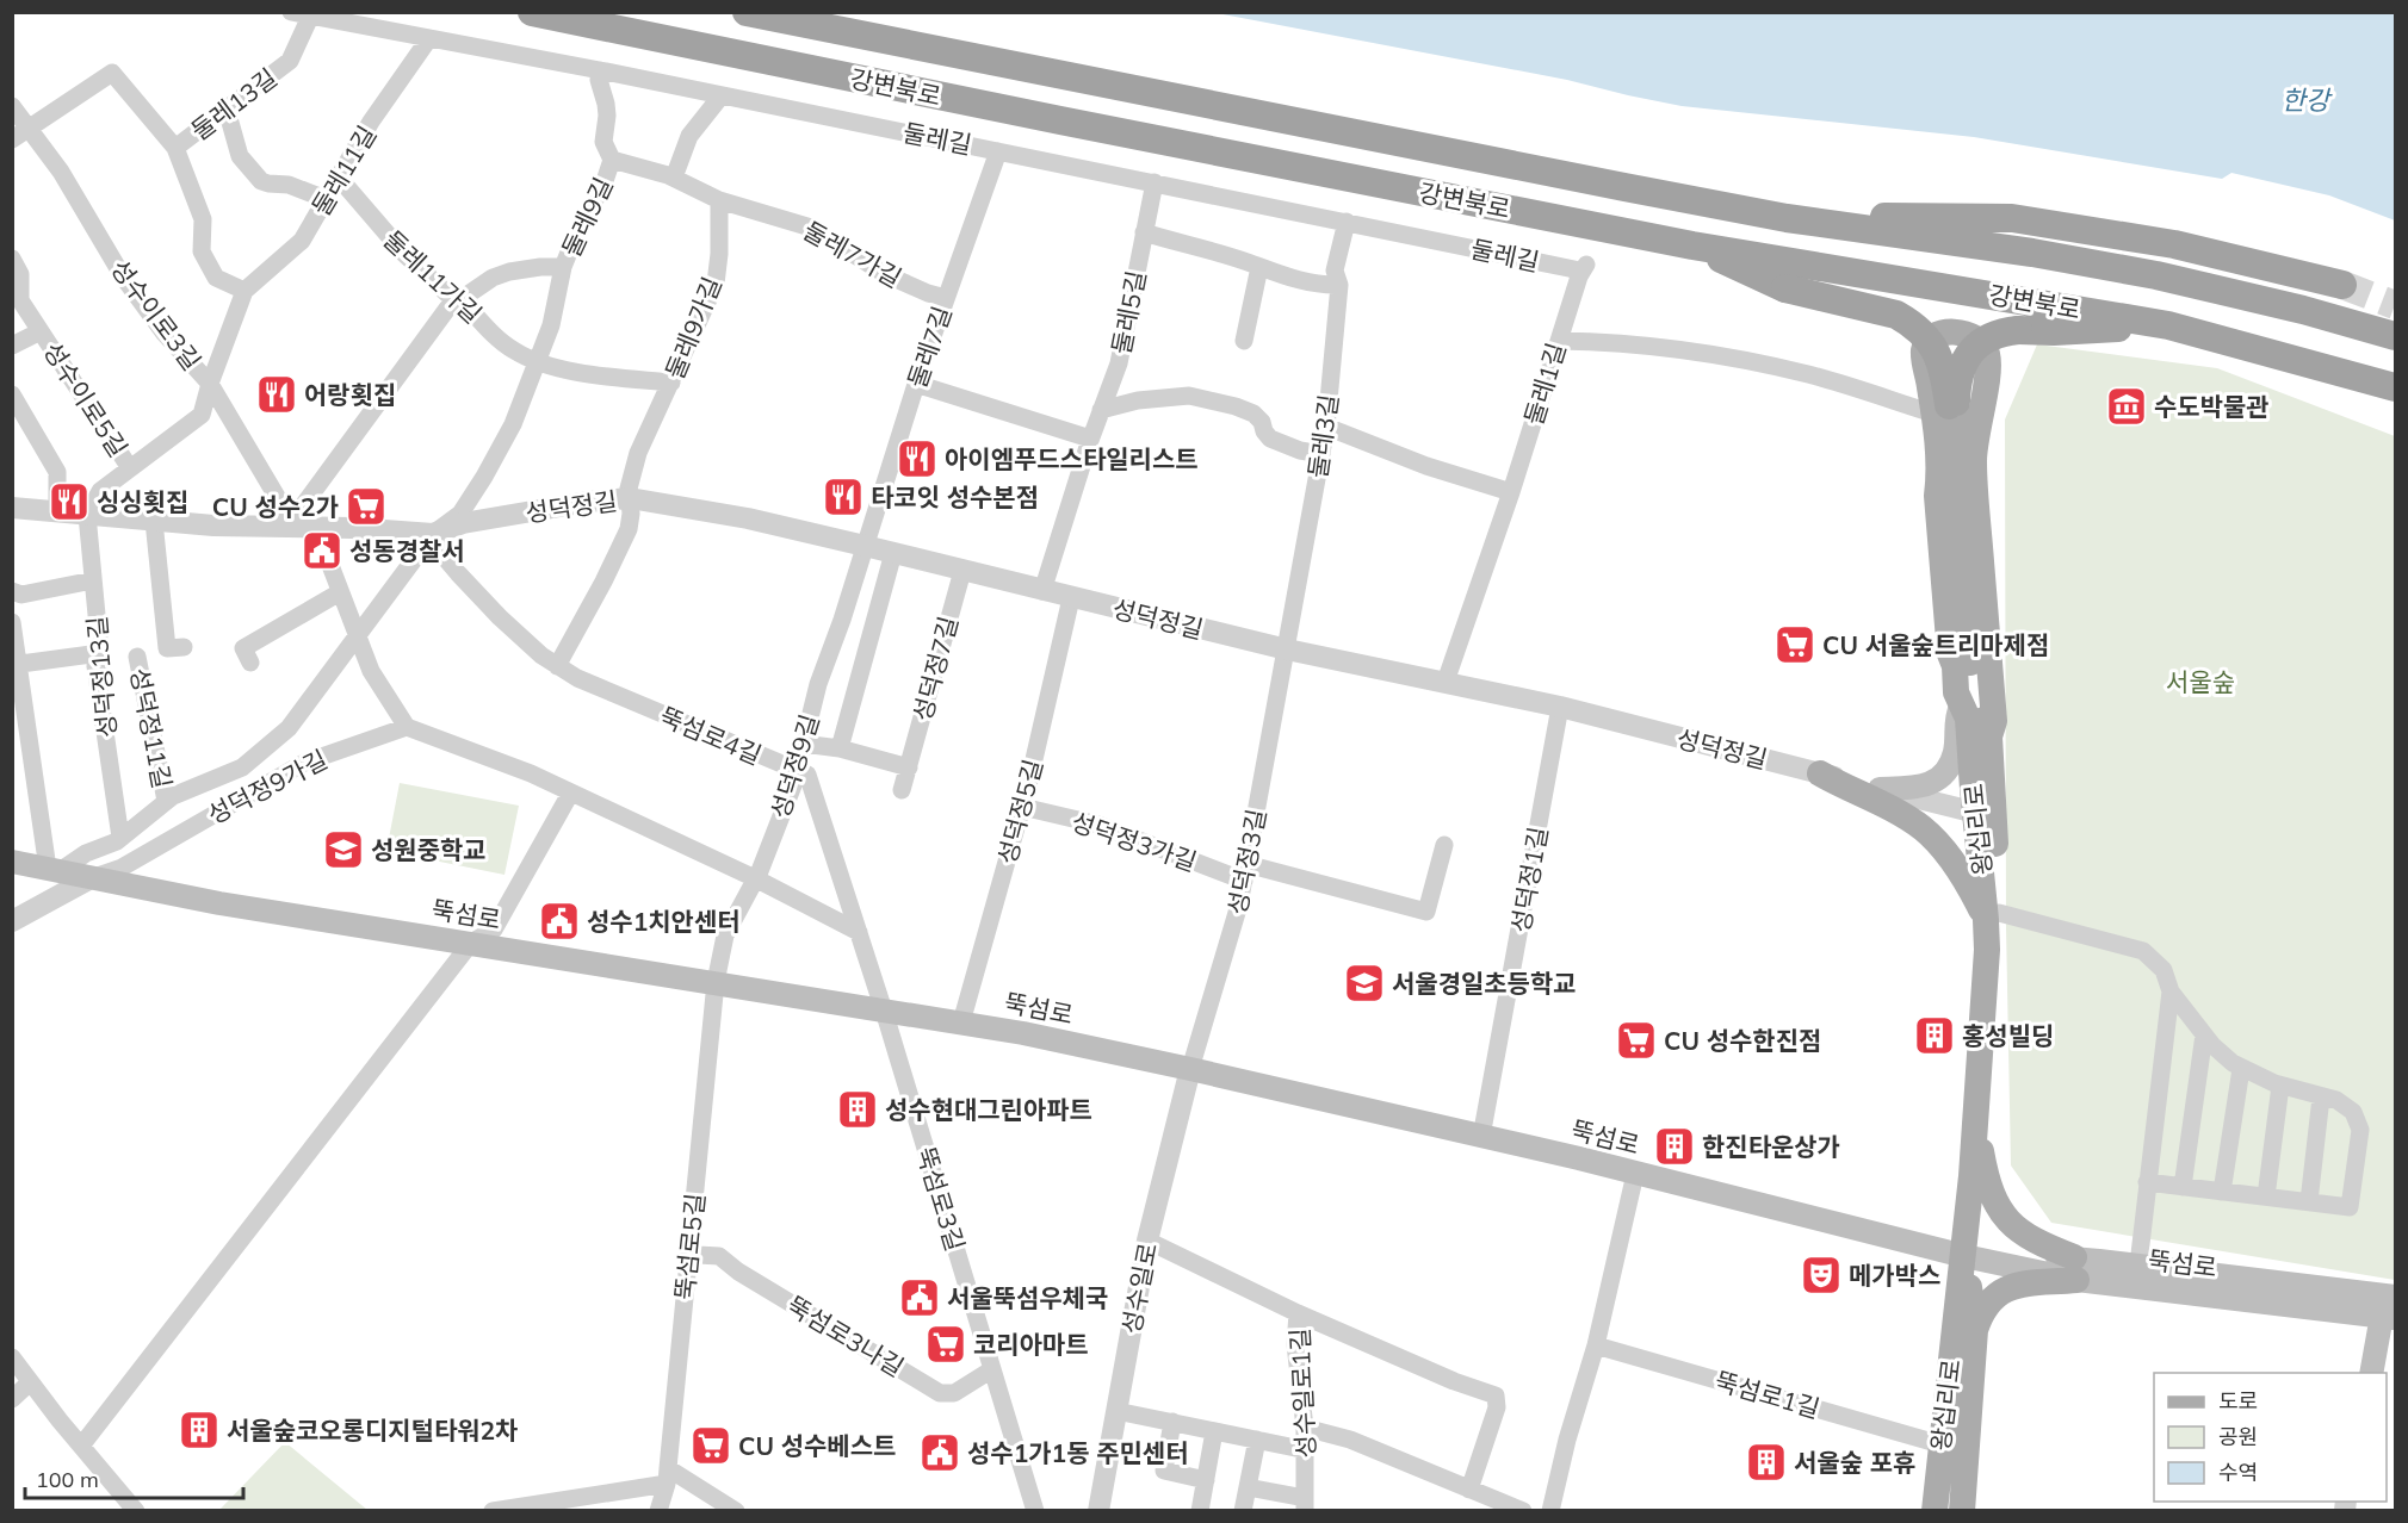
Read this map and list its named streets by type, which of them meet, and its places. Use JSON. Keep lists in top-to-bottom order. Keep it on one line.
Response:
{"streets":{"highway":["강변북로"],"main road":["왕십리로","뚝섬로"],"street":["둘레13길","둘레길","둘레11길","둘레9길","둘레7가길","둘레11가길","둘레5길","성수이로3길","둘레9가길","둘레7길","둘레1길","성수이로5길","둘레3길","성덕정길","성덕정7길","성덕정13길","성덕정11길","뚝섬로4길","성덕정9길","성덕정9가길","성덕정5길","성덕정3가길","성덕정3길","성덕정1길","뚝섬로3길","뚝섬로5길","성수일로","뚝섬로3나길","성수일로1길","뚝섬로1길"]},"crossings":[["둘레13길","둘레길"],["둘레13길","성수이로3길"],["둘레길","둘레11길"],["둘레길","둘레9길"],["둘레길","둘레5길"],["둘레길","둘레7길"],["둘레길","둘레1길"],["둘레길","둘레3길"],["둘레11길","둘레11가길"],["둘레11길","성수이로3길"],["둘레11길","성수이로5길"],["둘레11길","성덕정길"],["둘레11길","성덕정13길"],["둘레9길","둘레11가길"],["둘레9길","성덕정길"],["둘레9길","성덕정11길"],["둘레9길","뚝섬로4길"],["둘레7가길","둘레9가길"],["둘레7가길","둘레7길"],["둘레5길","성덕정길"],["성수이로3길","성덕정길"],["둘레9가길","성덕정길"],["둘레9가길","뚝섬로4길"],["둘레7길","성덕정길"],["둘레7길","성덕정9길"],["둘레1길","성덕정길"],["둘레3길","성덕정길"],["둘레3길","성덕정3길"],["성덕정길","성덕정7길"],["성덕정길","성덕정13길"],["성덕정길","성덕정11길"],["성덕정길","뚝섬로4길"],["성덕정길","성덕정9길"],["성덕정길","성덕정5길"],["성덕정길","왕십리로"],["성덕정길","성덕정3길"],["성덕정길","성덕정1길"],["성덕정13길","성덕정11길"],["성덕정11길","뚝섬로4길"],["성덕정11길","뚝섬로"],["뚝섬로4길","성덕정9길"],["성덕정9길","뚝섬로"],["성덕정9길","뚝섬로5길"],["성덕정9가길","뚝섬로"],["성덕정5길","성덕정3가길"],["성덕정5길","뚝섬로"],["왕십리로","뚝섬로"],["왕십리로","뚝섬로1길"],["성덕정3가길","성덕정3길"],["성덕정3길","뚝섬로"],["성덕정3길","성수일로"],["성덕정1길","뚝섬로"],["뚝섬로","뚝섬로3길"],["뚝섬로","뚝섬로5길"],["뚝섬로","성수일로"],["뚝섬로3길","뚝섬로3나길"],["성수일로","성수일로1길"]],"water":["한강"],"parks":["서울숲"],"places":{"restaurant":["어랑횟집","아이엠푸드스타일리스트","타코잇 성수본점","싱싱횟집"],"museum":["수도박물관"],"supermarket":["CU 성수2가","CU 서울숲트리마제점","CU 성수한진점","코리아마트","CU 성수베스트"],"public building":["성동경찰서","성수1치안센터","서울뚝섬우체국","성수1가1동 주민센터"],"school or university":["성원중학교","서울경일초등학교"],"building":["홍성빌딩","성수현대그린아파트","한진타운상가","서울숲코오롱디지털타워2차","서울숲 포휴"],"theatre":["메가박스"]},"legend":["도로","공원","수역"],"scale_bar":"100 m"}
